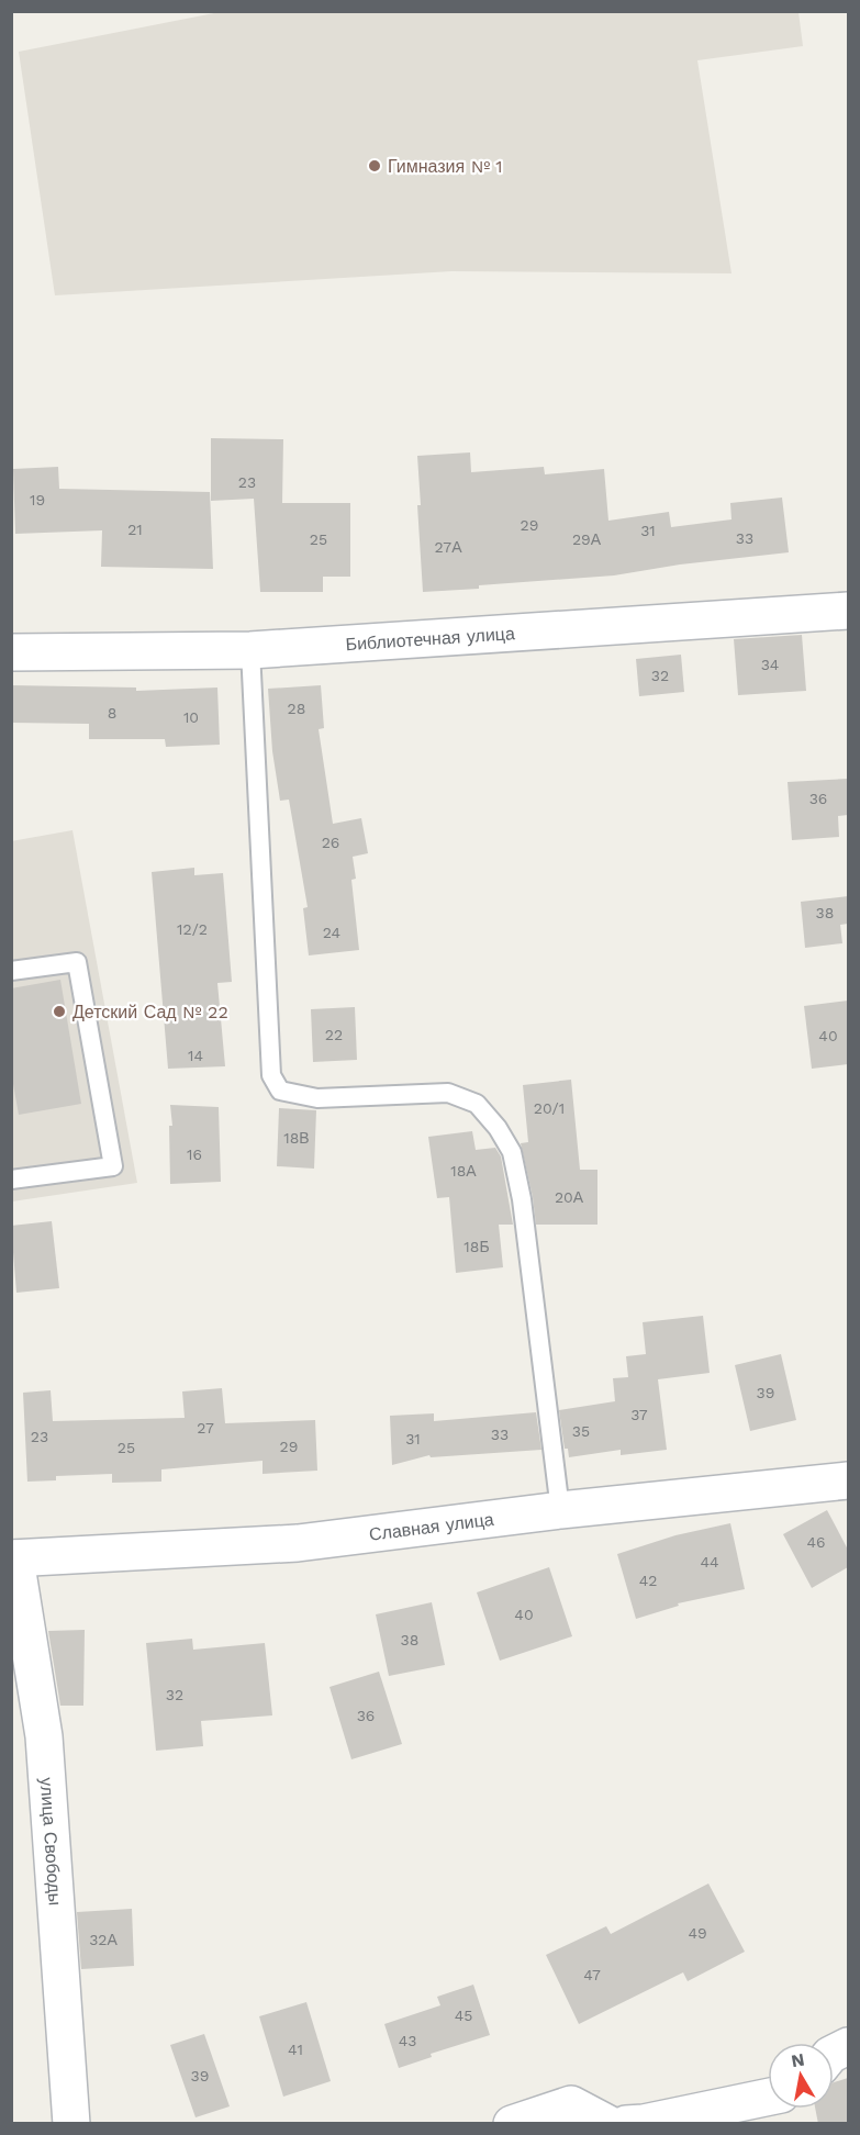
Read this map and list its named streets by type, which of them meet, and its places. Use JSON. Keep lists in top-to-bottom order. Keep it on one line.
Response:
{"streets":{"street":["Библиотечная улица","Славная улица","улица Свободы"]},"crossings":[["Славная улица","улица Свободы"]],"places":["Гимназия № 1","Детский Сад № 22"],"house_numbers":["23","19","29","21","31","33","25","29А","27А","34","32","28","8","10","36","26","38","12/2","24","22","40","14","20/1","18В","16","18А","20А","18Б","39","37","27","35","33","23","31","29","25","46","44","42","40","38","32","36","49","32А","47","45","43","41","39"],"north":"top"}
